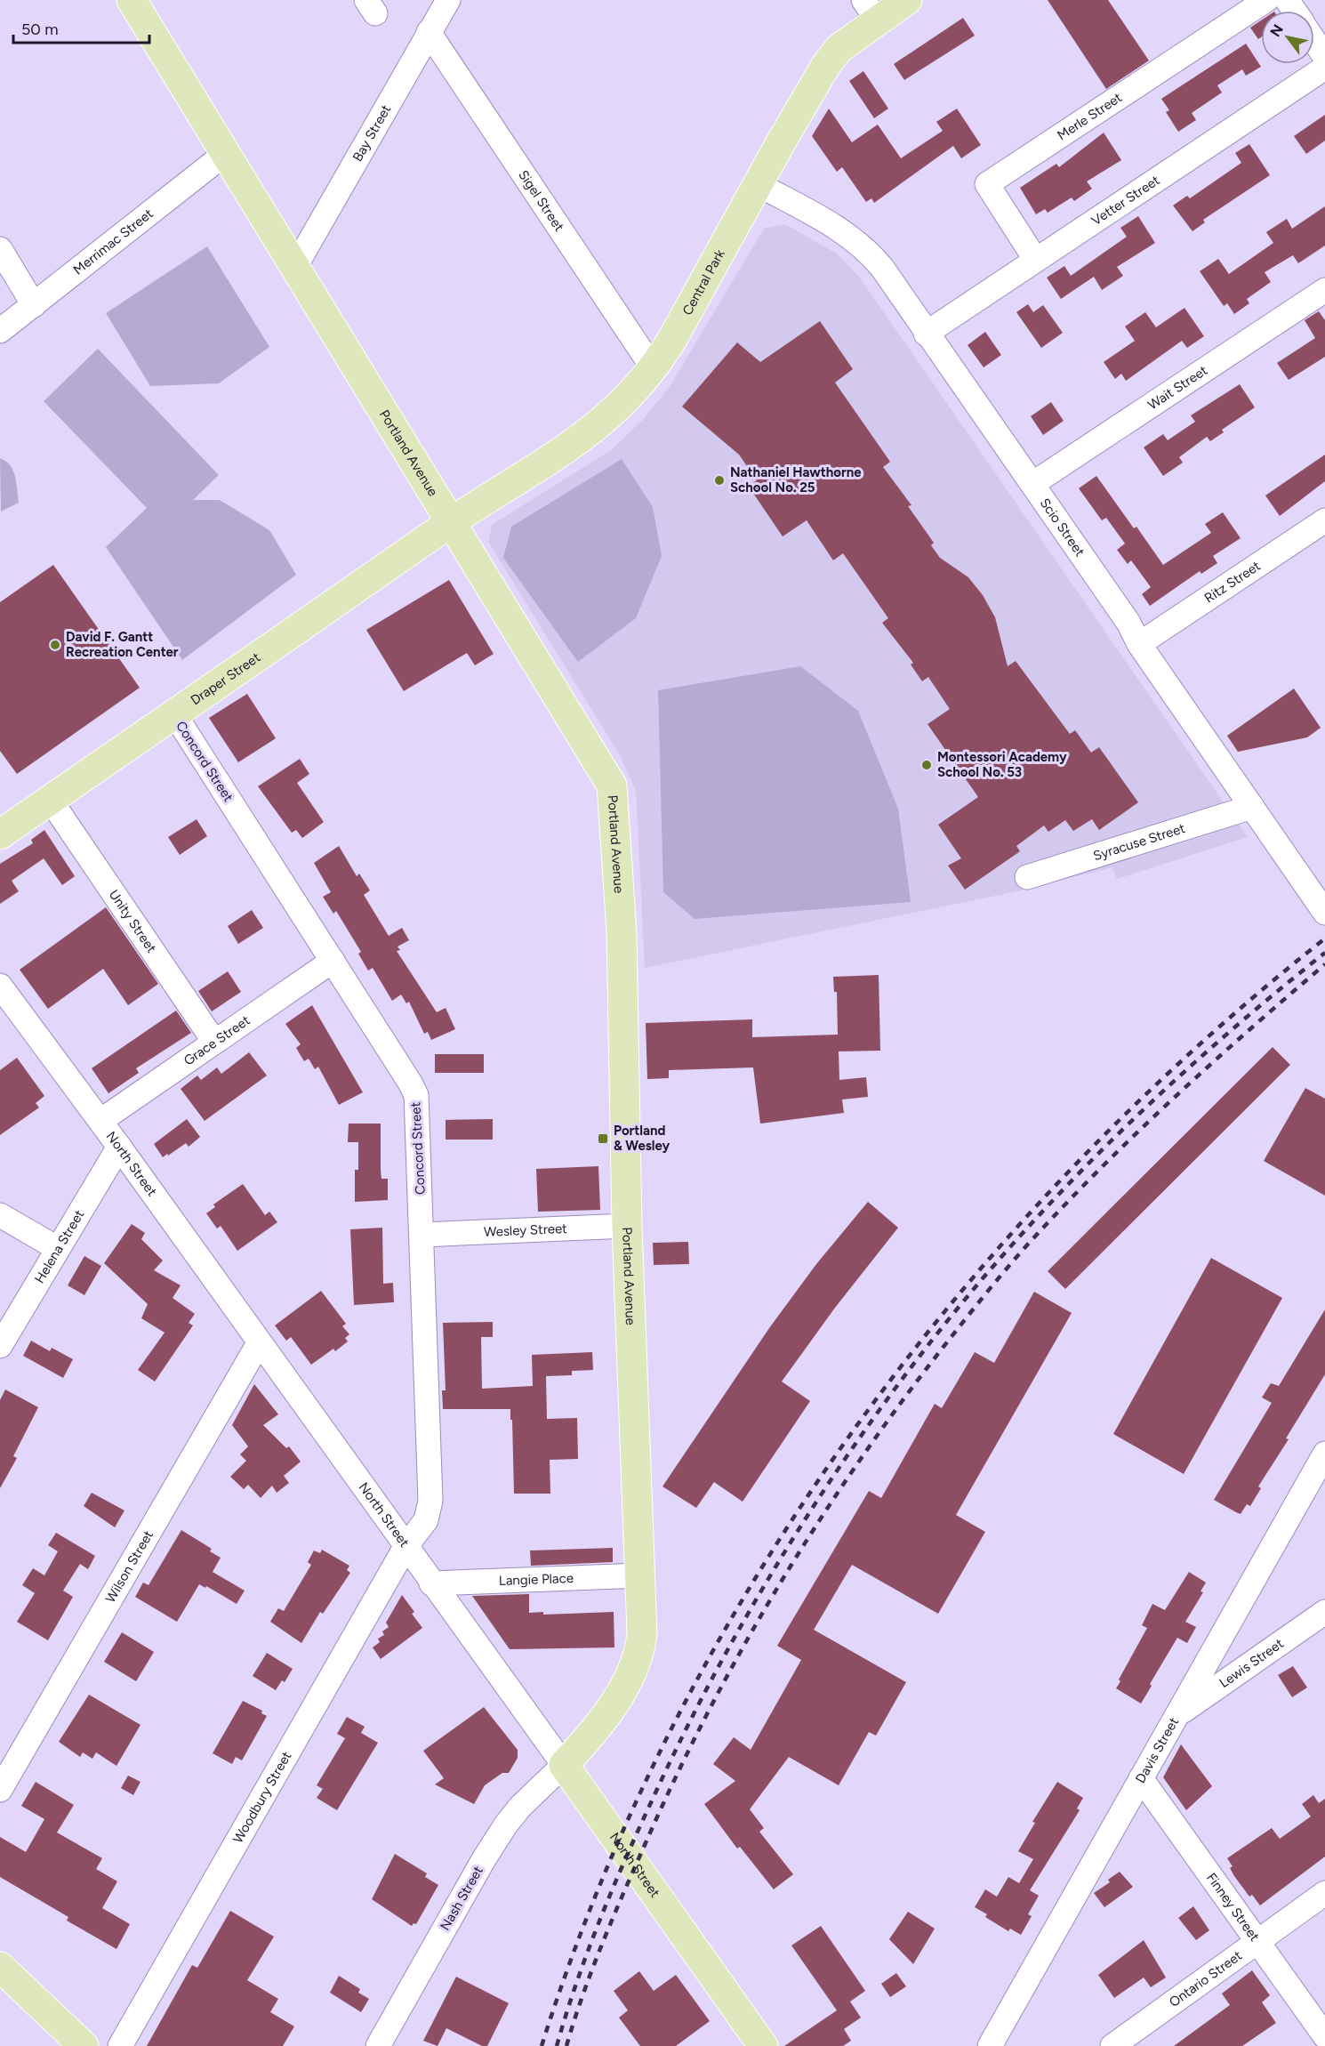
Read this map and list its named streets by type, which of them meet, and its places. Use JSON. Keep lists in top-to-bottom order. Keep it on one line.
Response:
{"streets":{"main road":["Central Park","Portland Avenue","Draper Street","North Street"],"street":["Merle Street","Bay Street","Vetter Street","Sigel Street","Merrimac Street","Wait Street","Scio Street","Ritz Street","Concord Street","Syracuse Street","Unity Street","Grace Street","Wesley Street","Helena Street","Wilson Street","Langie Place","Lewis Street","Davis Street","Woodbury Street","Nash Street","Finney Street","Ontario Street"]},"crossings":[["Merle Street","Vetter Street"],["Bay Street","Sigel Street"],["Bay Street","Portland Avenue"],["Vetter Street","Scio Street"],["Sigel Street","Central Park"],["Merrimac Street","Portland Avenue"],["Central Park","Portland Avenue"],["Central Park","Scio Street"],["Central Park","Draper Street"],["Wait Street","Scio Street"],["Portland Avenue","Draper Street"],["Portland Avenue","North Street"],["Portland Avenue","Wesley Street"],["Portland Avenue","Langie Place"],["Portland Avenue","Nash Street"],["Scio Street","Ritz Street"],["Scio Street","Syracuse Street"],["Draper Street","Concord Street"],["Draper Street","Unity Street"],["Concord Street","Grace Street"],["Concord Street","North Street"],["Concord Street","Wesley Street"],["Concord Street","Woodbury Street"],["Unity Street","Grace Street"],["Grace Street","North Street"],["North Street","Helena Street"],["North Street","Wilson Street"],["North Street","Langie Place"],["North Street","Woodbury Street"],["North Street","Nash Street"],["Lewis Street","Davis Street"],["Davis Street","Finney Street"],["Finney Street","Ontario Street"]],"places":{"other":["Nathaniel Hawthorne School No. 25","David F. Gantt Recreation Center","Montessori Academy School No. 53"],"transit":["Portland & Wesley"]},"scale_bar":"50 m","north":"top left"}
